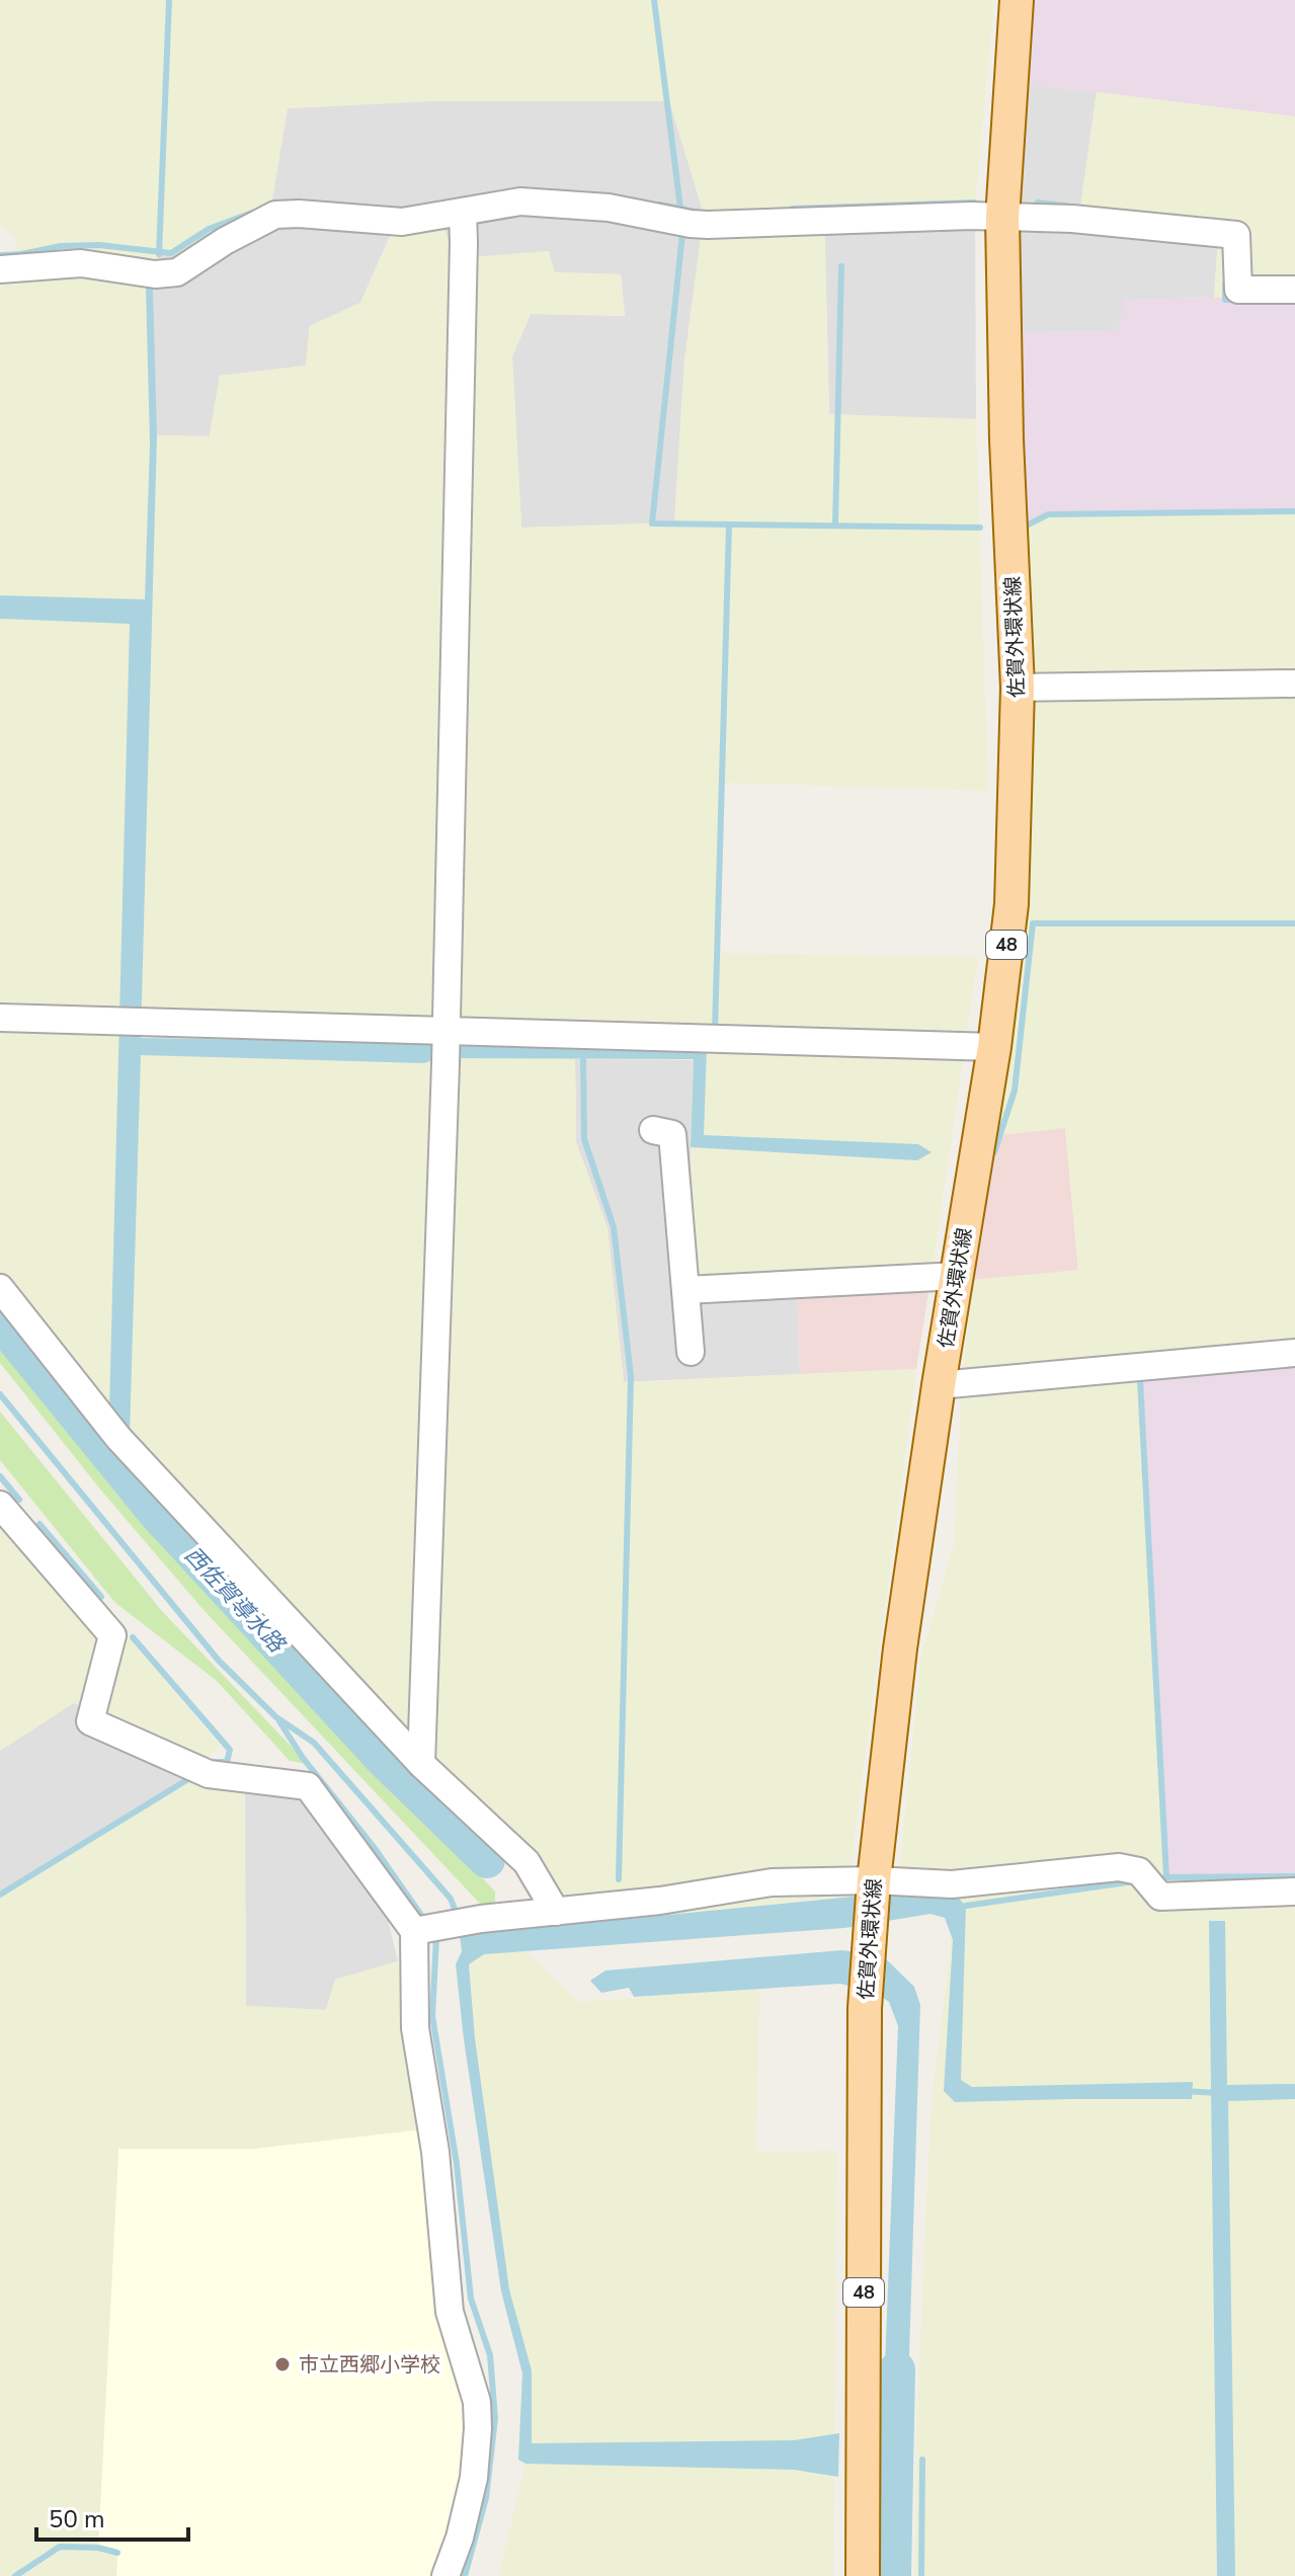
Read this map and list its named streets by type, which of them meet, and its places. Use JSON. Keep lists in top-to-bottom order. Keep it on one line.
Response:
{"streets":{"main road":["佐賀外環状線","48"]},"water":["西佐賀導水路"],"places":["市立西郷小学校"],"scale_bar":"50 m"}
